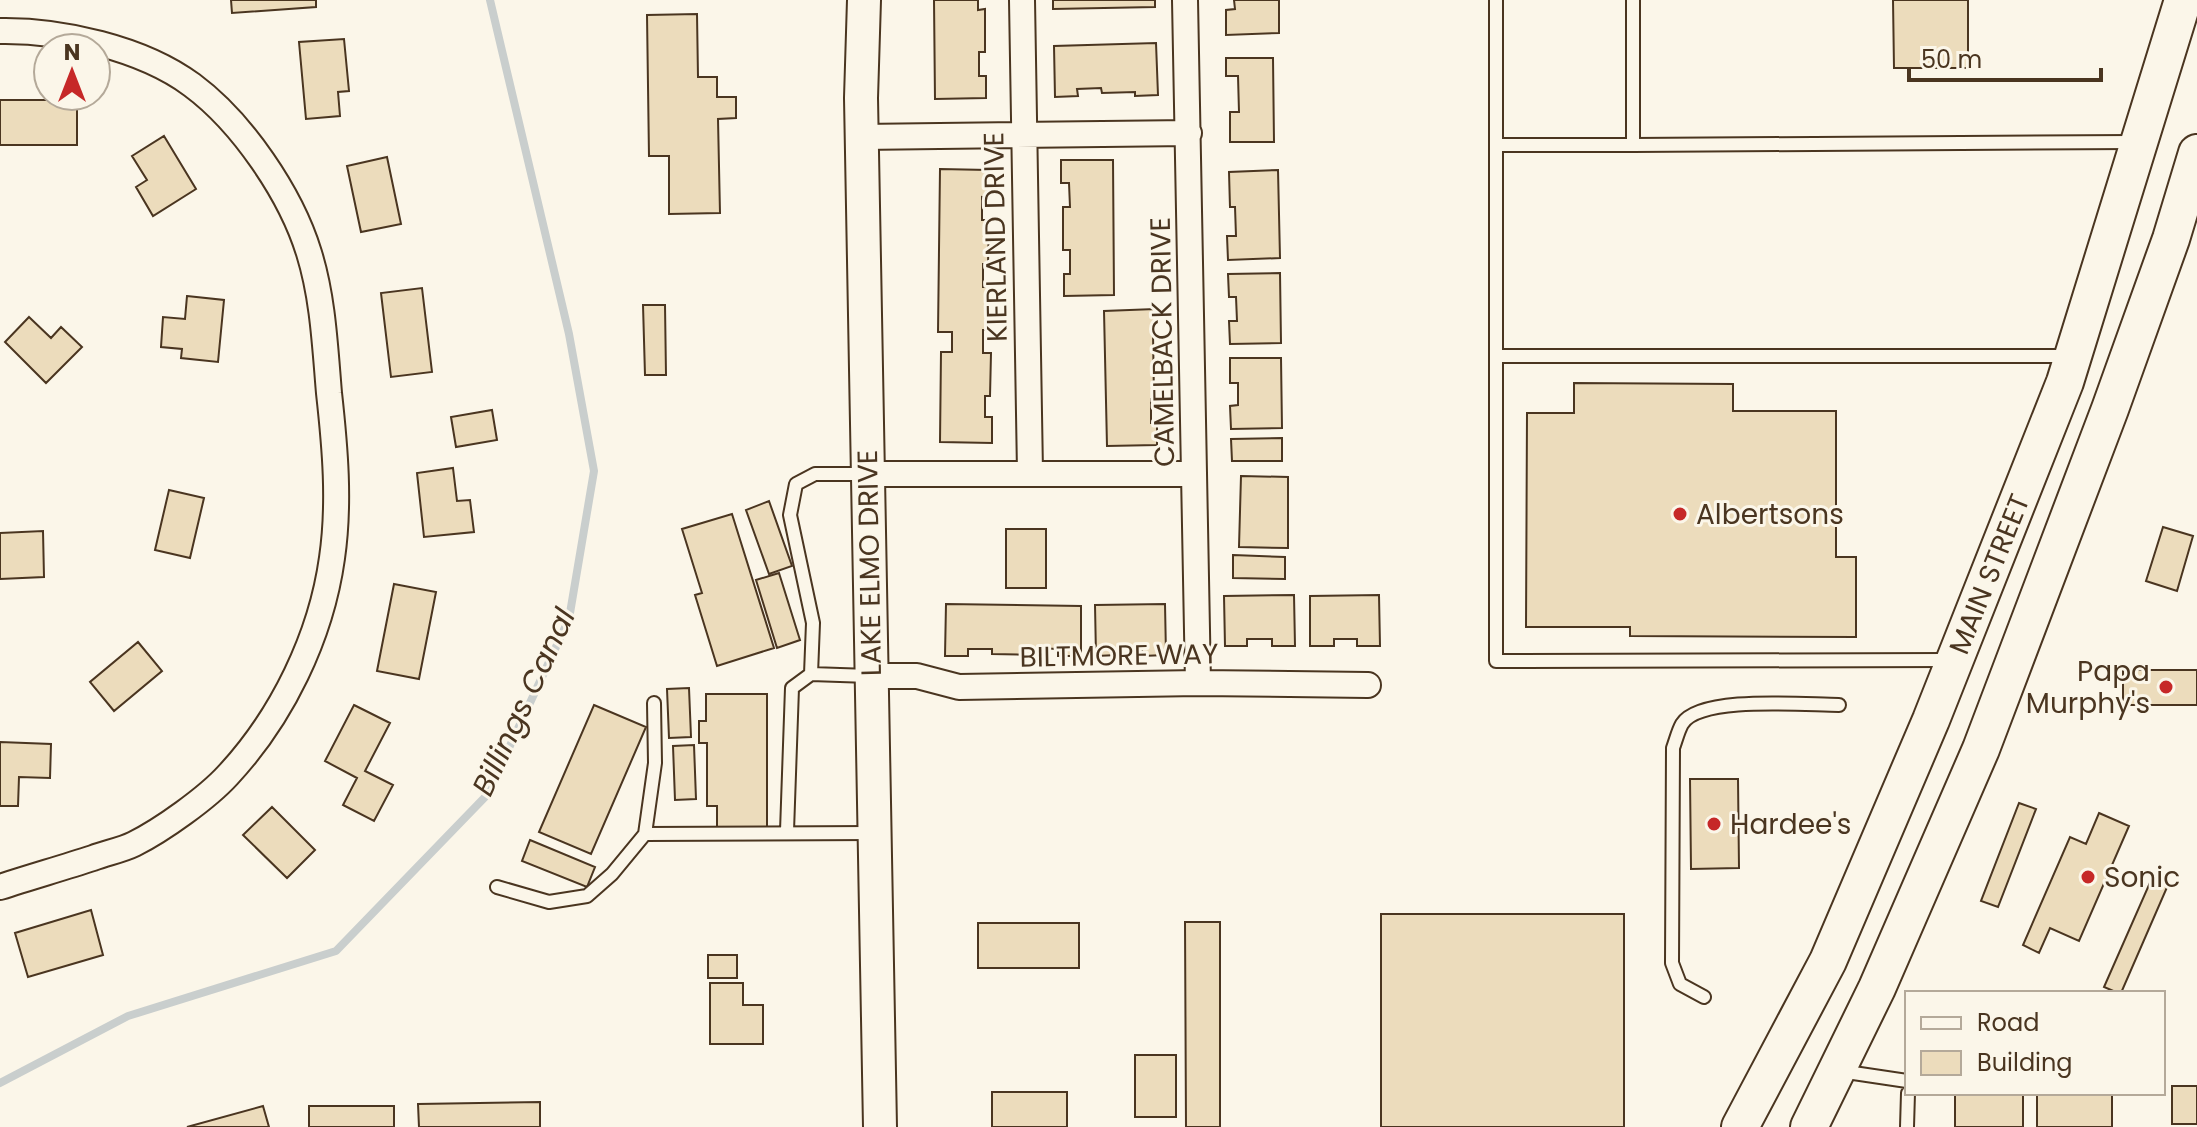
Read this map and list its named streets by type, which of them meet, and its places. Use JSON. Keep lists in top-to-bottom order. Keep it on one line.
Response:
{"streets":{"main road":["LAKE ELMO DRIVE","MAIN STREET"],"street":["KIERLAND DRIVE","CAMELBACK DRIVE","BILTMORE WAY"]},"crossings":[["CAMELBACK DRIVE","BILTMORE WAY"],["LAKE ELMO DRIVE","BILTMORE WAY"]],"water":["Billings Canal"],"places":["Albertsons","Papa Murphy's","Hardee's","Sonic"],"legend":["Road","Building"],"scale_bar":"50 m","north":"top"}
